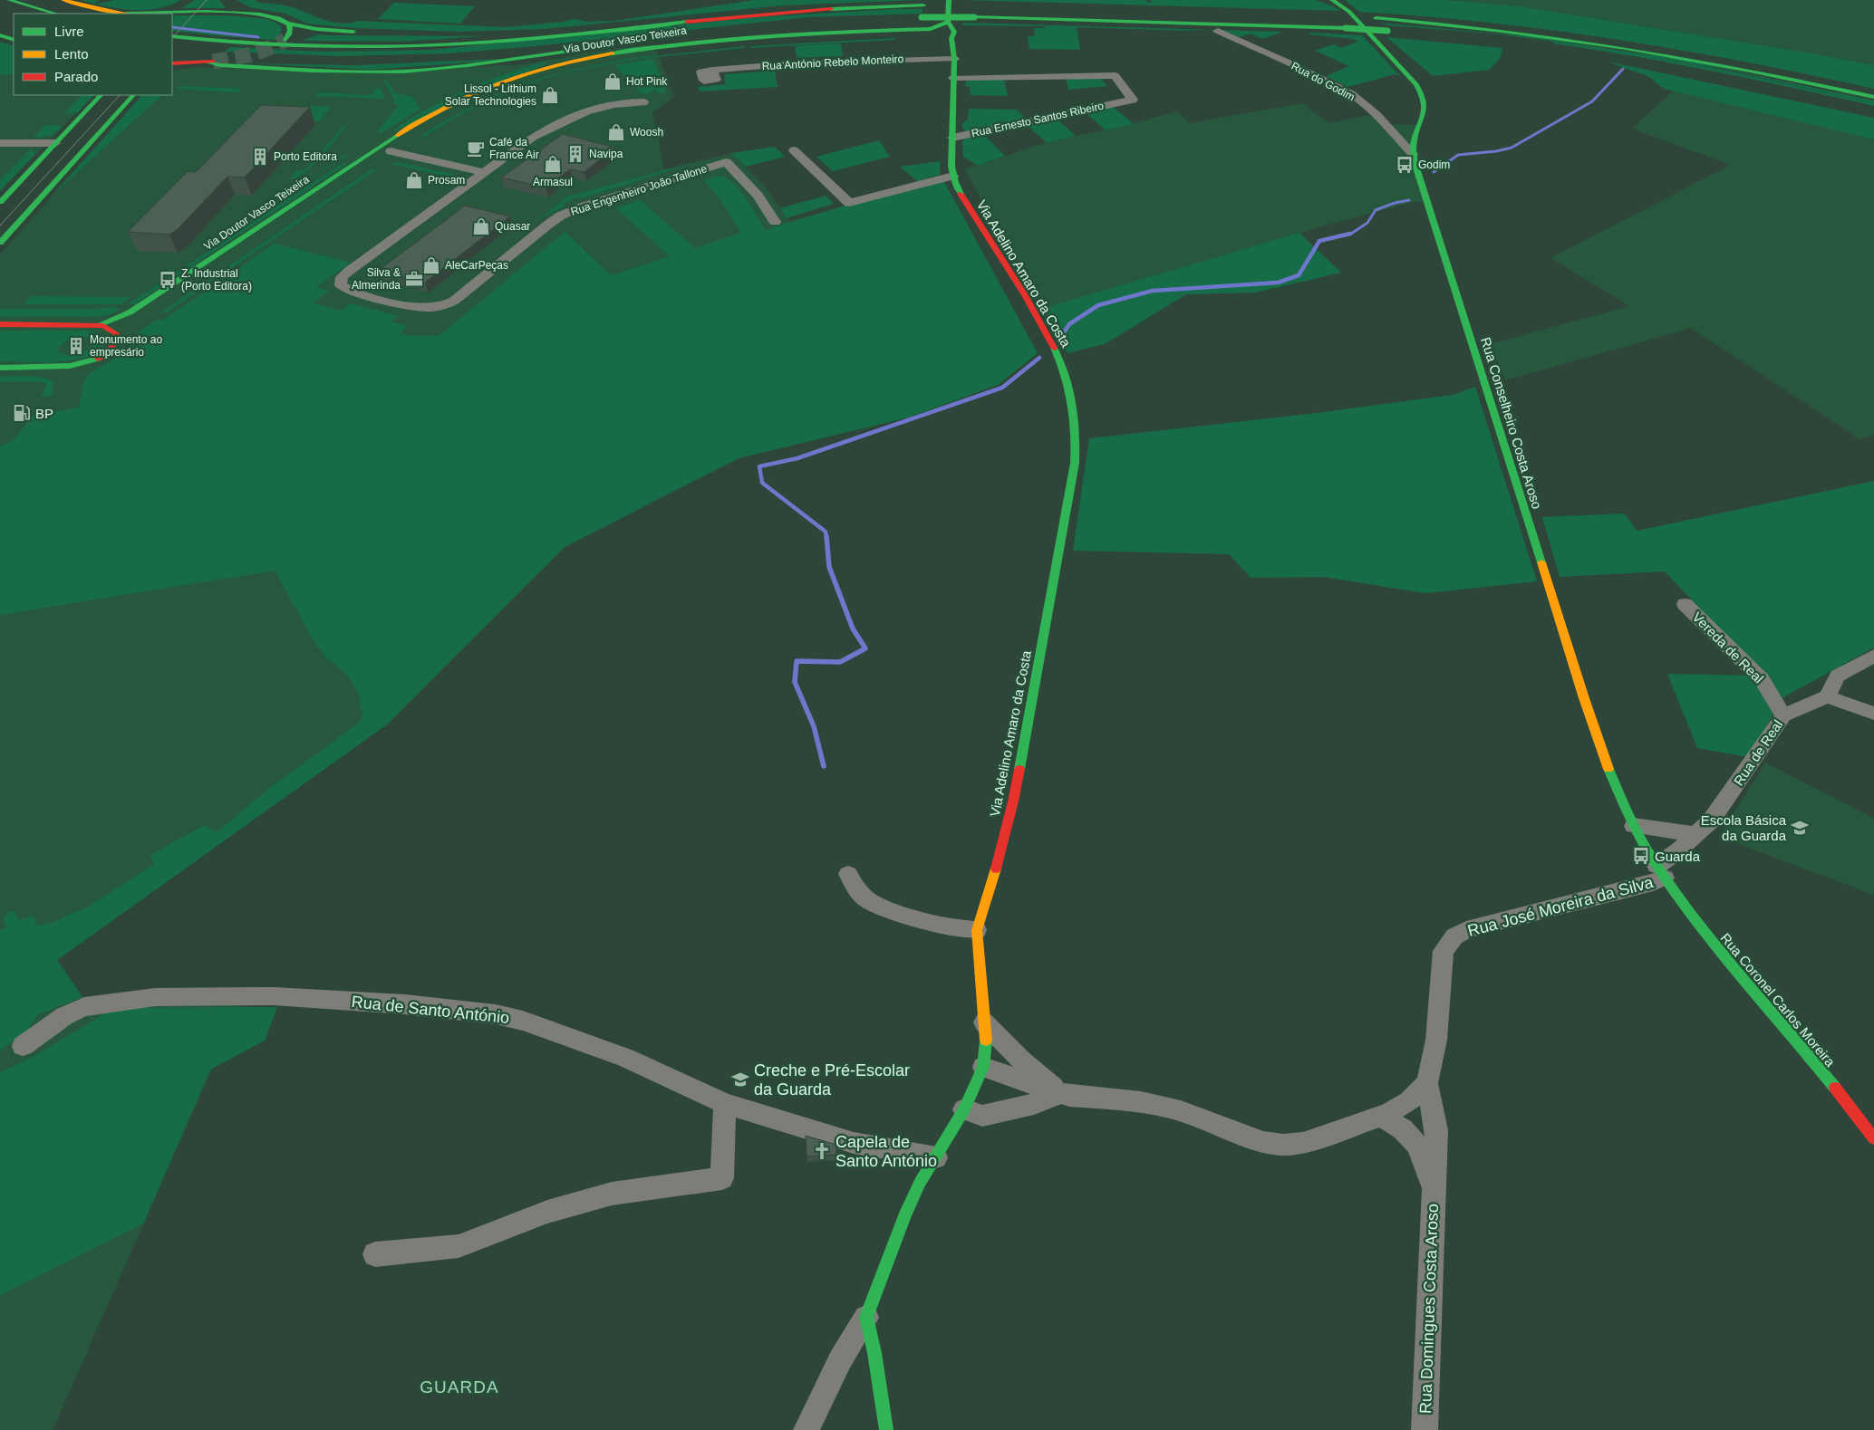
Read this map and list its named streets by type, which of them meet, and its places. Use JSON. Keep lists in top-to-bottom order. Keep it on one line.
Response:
{"streets":{"main road":["Via Doutor Vasco Teixeira","Via Adelino Amaro da Costa","Rua Conselheiro Costa Aroso","Rua Coronel Carlos Moreira"],"street":["Rua António Rebelo Monteiro","Rua do Godim","Rua Ernesto Santos Ribeiro","Rua Engenheiro João Tallone","Vereda de Real","Rua de Real","Rua José Moreira da Silva","Rua de Santo António","Rua Domingues Costa Aroso"]},"crossings":[["Via Doutor Vasco Teixeira","Via Adelino Amaro da Costa"],["Rua António Rebelo Monteiro","Via Adelino Amaro da Costa"],["Rua do Godim","Rua Conselheiro Costa Aroso"],["Rua Ernesto Santos Ribeiro","Via Adelino Amaro da Costa"],["Via Adelino Amaro da Costa","Rua de Santo António"],["Rua Conselheiro Costa Aroso","Rua de Real"],["Rua Conselheiro Costa Aroso","Rua José Moreira da Silva"],["Rua Conselheiro Costa Aroso","Rua Coronel Carlos Moreira"],["Vereda de Real","Rua de Real"],["Rua de Real","Rua José Moreira da Silva"],["Rua de Real","Rua Coronel Carlos Moreira"],["Rua José Moreira da Silva","Rua Coronel Carlos Moreira"],["Rua José Moreira da Silva","Rua Domingues Costa Aroso"]],"districts":["GUARDA"],"places":{"shop":["Hot Pink","Lissol - Lithium Solar Technologies","Woosh","Armasul","Prosam","Quasar","AleCarPeças"],"cafe":["Café da France Air"],"building":["Navipa","Porto Editora","Monumento ao empresário"],"bus stop":["Godim","Z. Industrial (Porto Editora)","Guarda"],"office":["Silva & Almerinda"],"fuel station":["BP"],"school or university":["Escola Básica da Guarda","Creche e Pré-Escolar da Guarda"],"church":["Capela de Santo António"]},"legend":["Livre","Lento","Parado"]}
